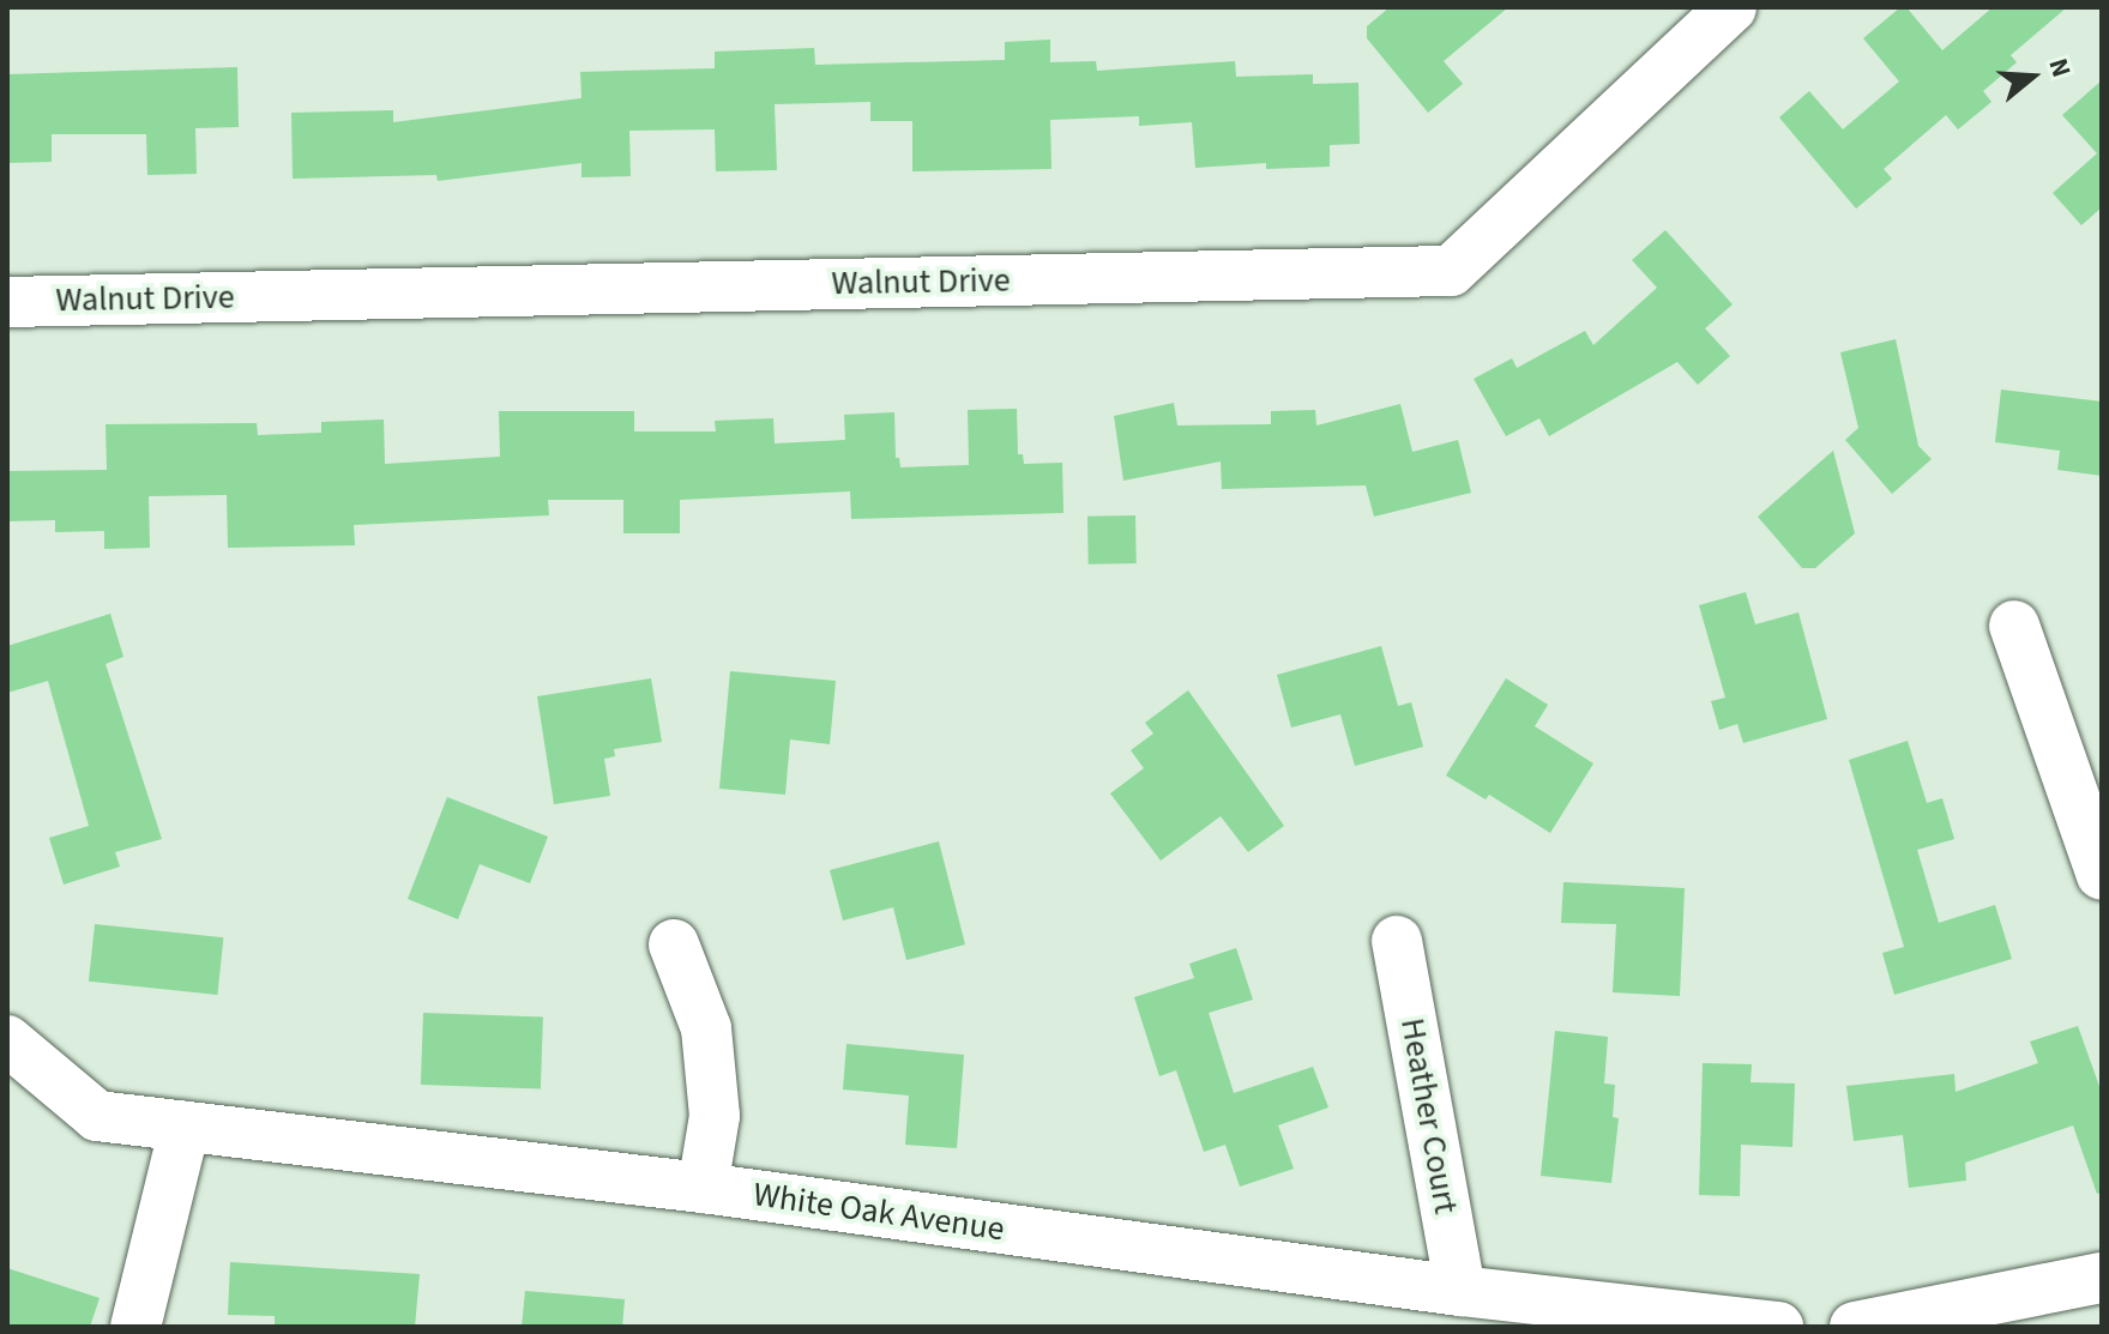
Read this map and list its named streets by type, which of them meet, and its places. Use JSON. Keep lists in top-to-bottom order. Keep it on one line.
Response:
{"streets":{"street":["Walnut Drive","Heather Court","White Oak Avenue"]},"crossings":[["Heather Court","White Oak Avenue"]],"north":"right"}
